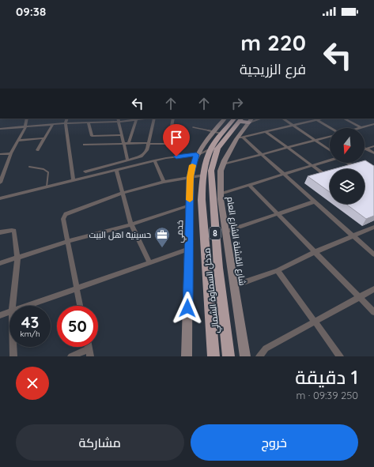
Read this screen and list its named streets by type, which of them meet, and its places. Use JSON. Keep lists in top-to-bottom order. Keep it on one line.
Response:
{"streets":{"highway":["8","مدخل السماوة الشمالي"],"main road":["خدمي","شارع القشلة الشارع العام"]},"crossings":[["شارع القشلة الشارع العام","مدخل السماوة الشمالي"]],"places":{"office":["حسينية اهل البيت"]},"north":"bottom","page":{"status":"09:38","turn":["220 m","فرع الزريجية"],"speed":"43 km/h","limit":"50","heading":["1 دقيقة","250 m · 09:39"],"buttons":["خروج","مشاركة"]}}
